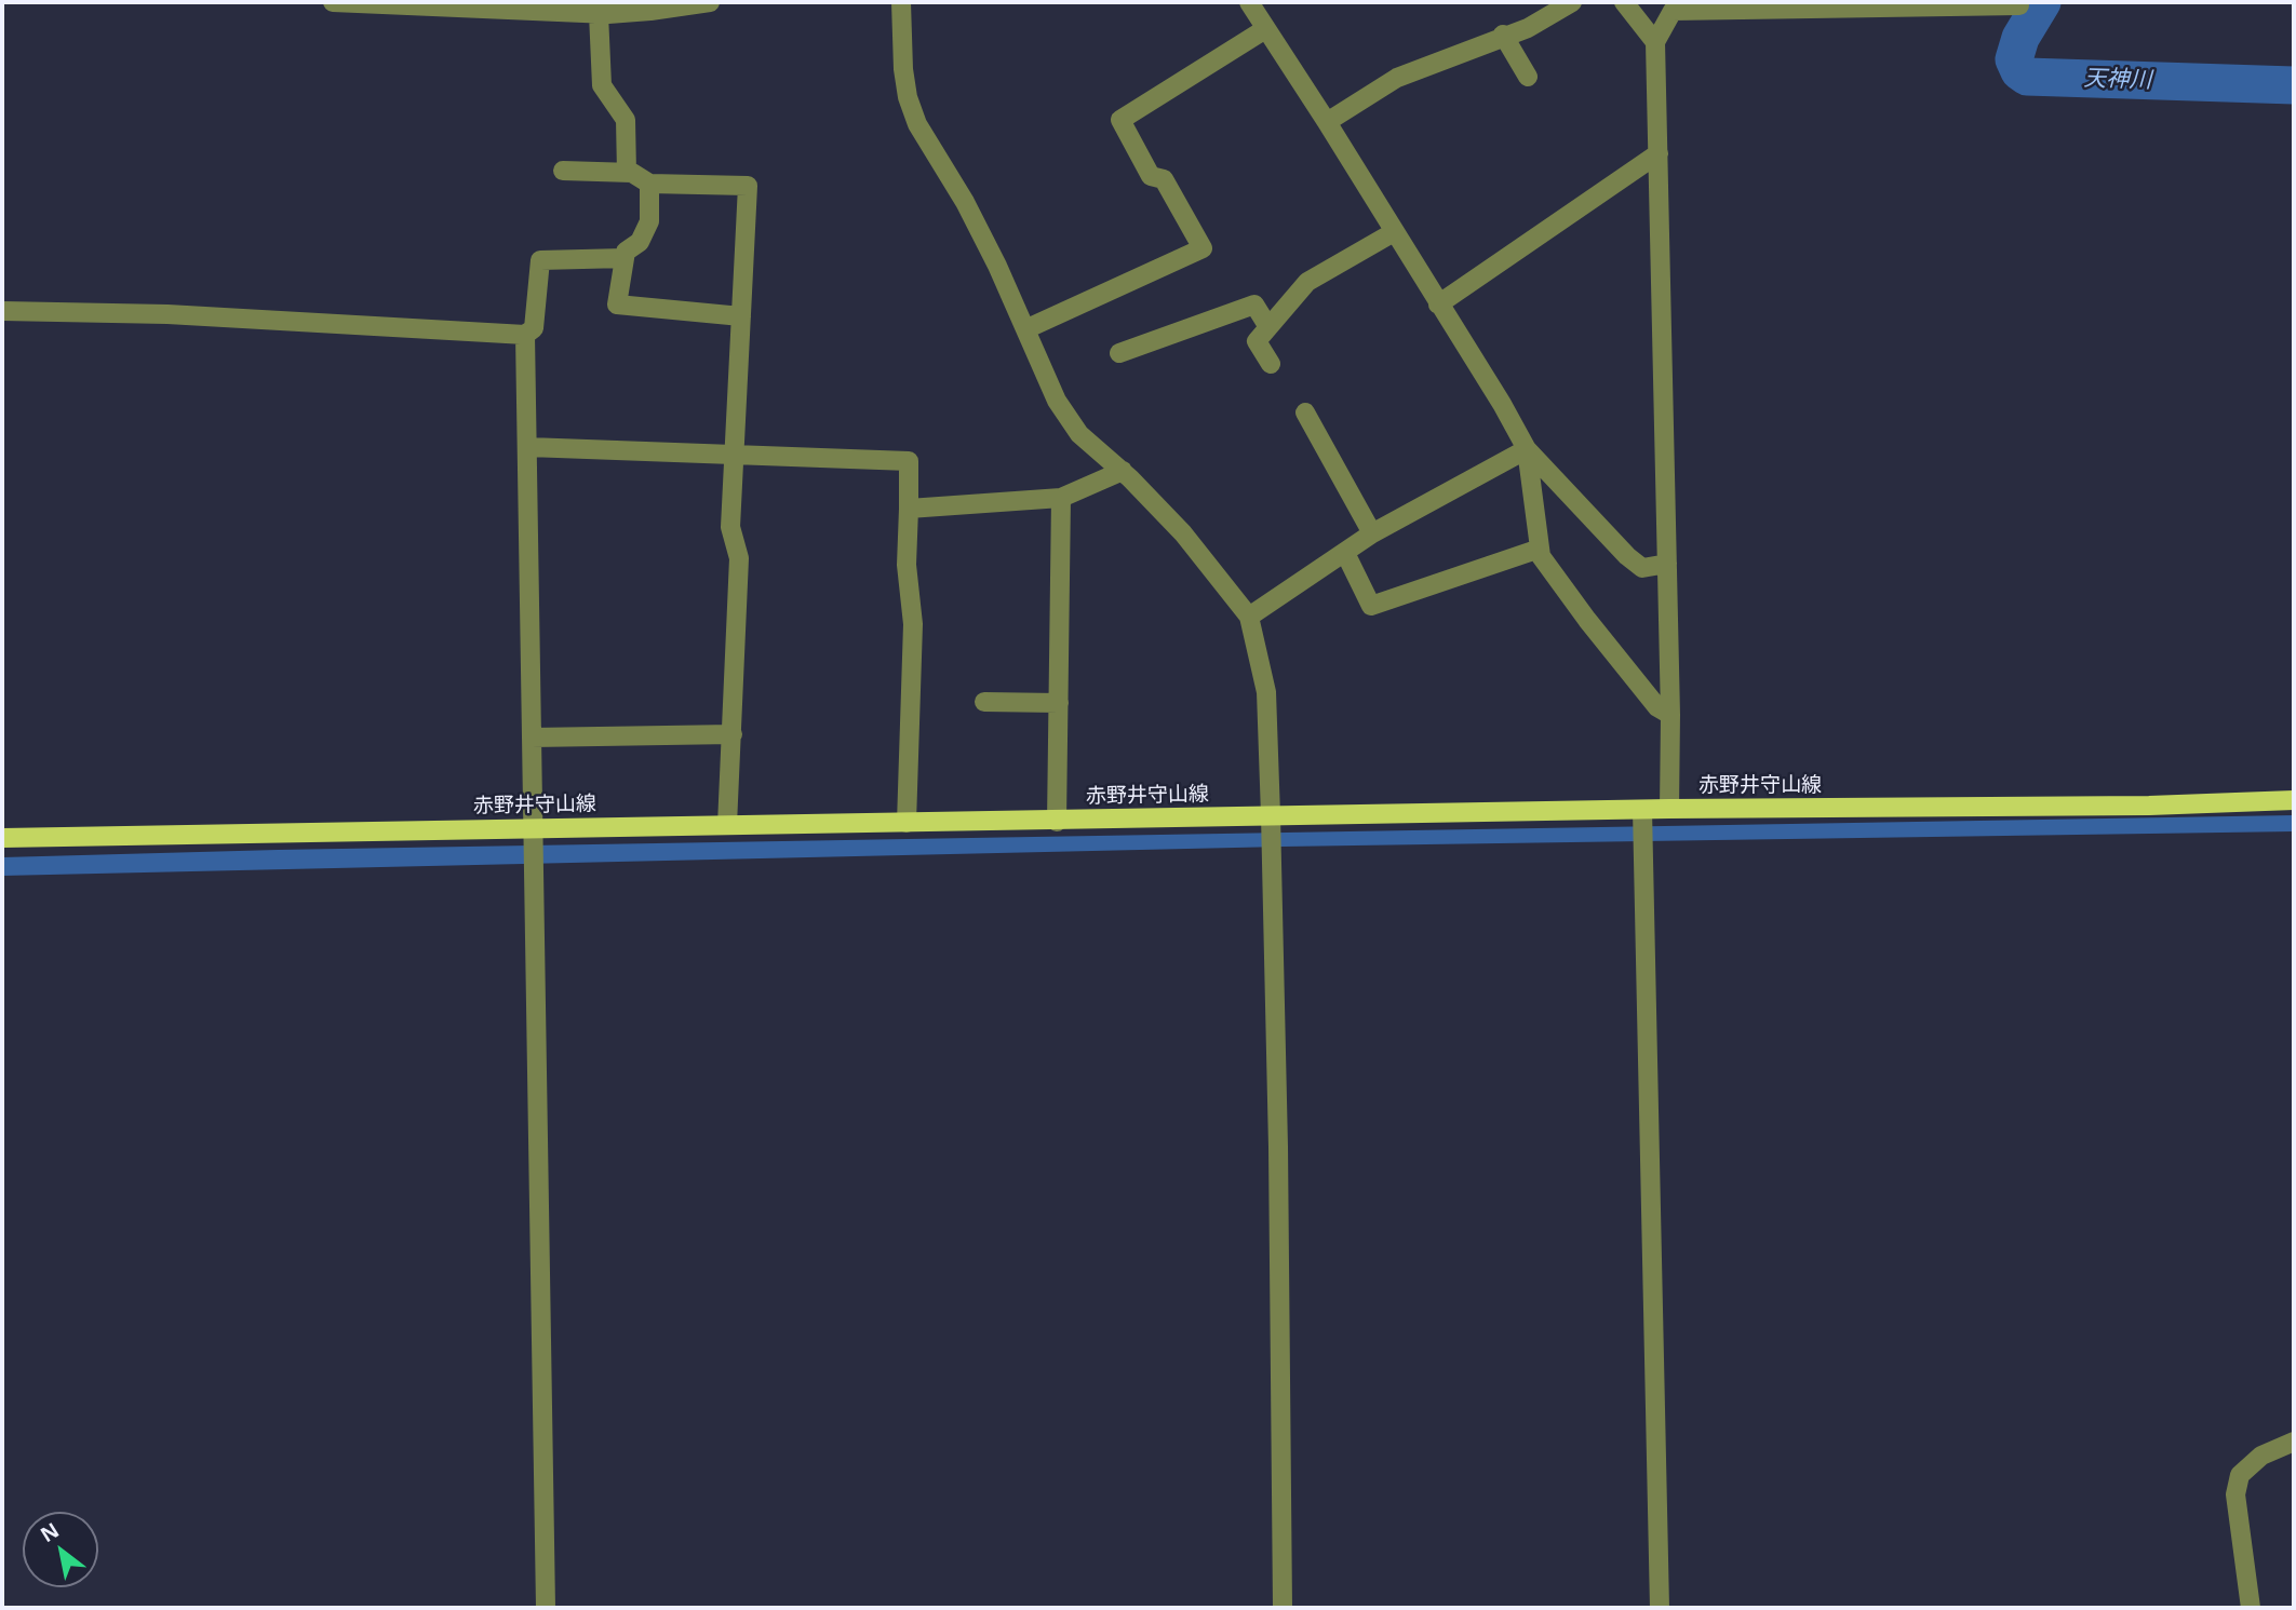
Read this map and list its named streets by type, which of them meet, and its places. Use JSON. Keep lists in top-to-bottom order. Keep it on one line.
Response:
{"streets":{"main road":["赤野井守山線"]},"water":["天神川"],"north":"top left"}
